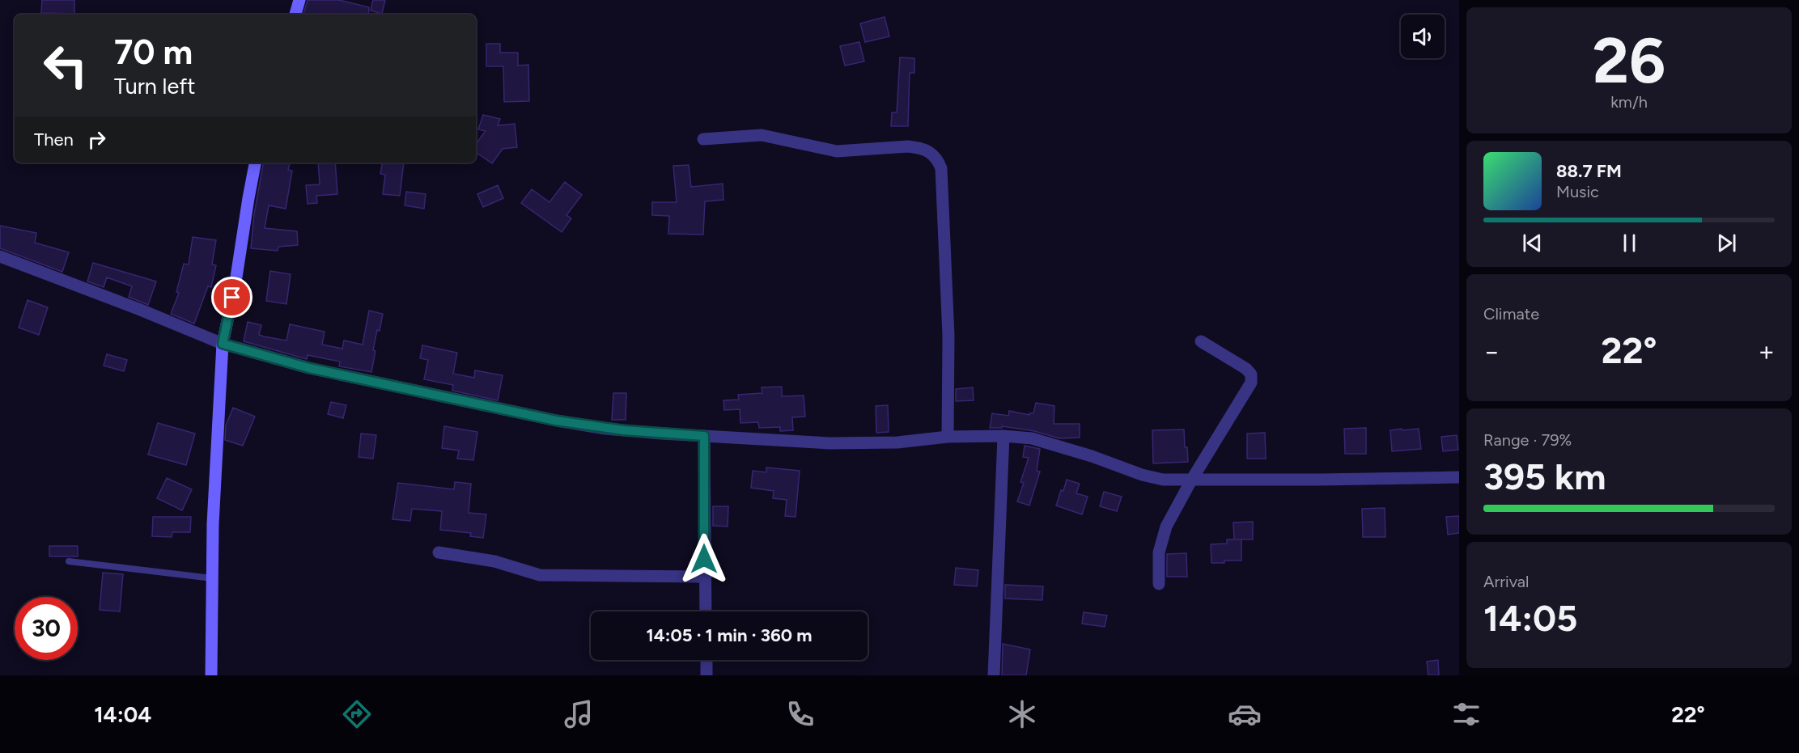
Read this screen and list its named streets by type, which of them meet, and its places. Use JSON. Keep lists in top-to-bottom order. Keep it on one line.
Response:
{"page":{"tile":[["26","km/h"],"Climate",["Range · 79%","395 km"],["Arrival","14:05"]],"turn":["70 m","Turn left"],"then":"Then","song":["88.7 FM","Music"],"heat":["−","22°","+"],"limit":"30","trip":"14:05 · 1 min · 360 m","tabs":["14:04","22°"]}}
